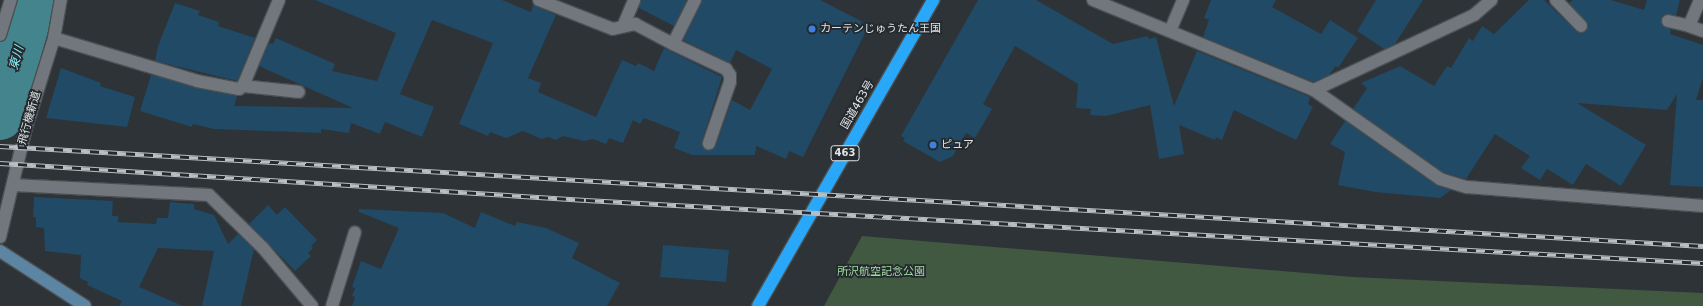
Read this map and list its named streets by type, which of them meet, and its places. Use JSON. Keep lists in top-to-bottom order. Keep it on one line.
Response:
{"streets":{"highway":["国道463号","463"],"street":["飛行機新道"]},"water":["東川"],"parks":["所沢航空記念公園"],"places":["カーテンじゅうたん王国","ピュア"]}
